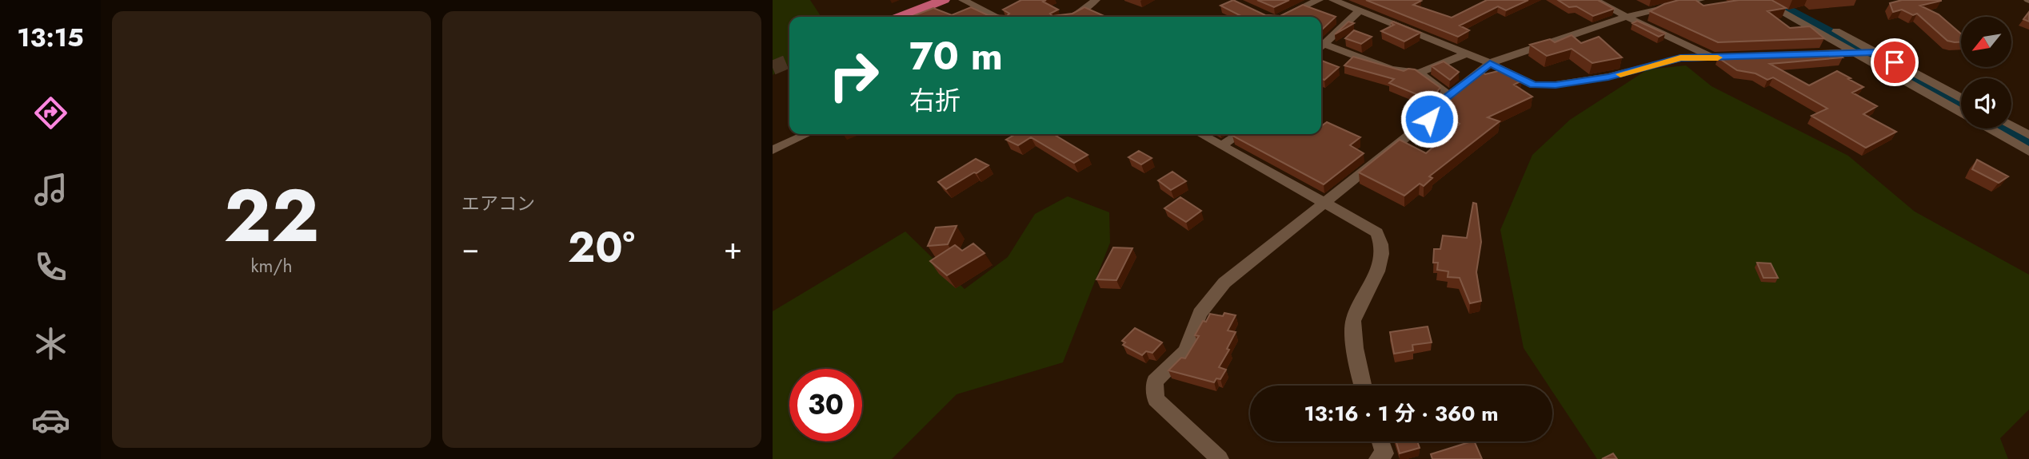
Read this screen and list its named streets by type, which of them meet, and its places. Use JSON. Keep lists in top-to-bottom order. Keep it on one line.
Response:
{"north":"bottom left","page":{"tabs":"13:15","tile":[["22","km/h"],"エアコン"],"turn":["70 m","右折"],"heat":["−","20°","+"],"limit":"30","trip":"13:16 · 1 分 · 360 m"}}
